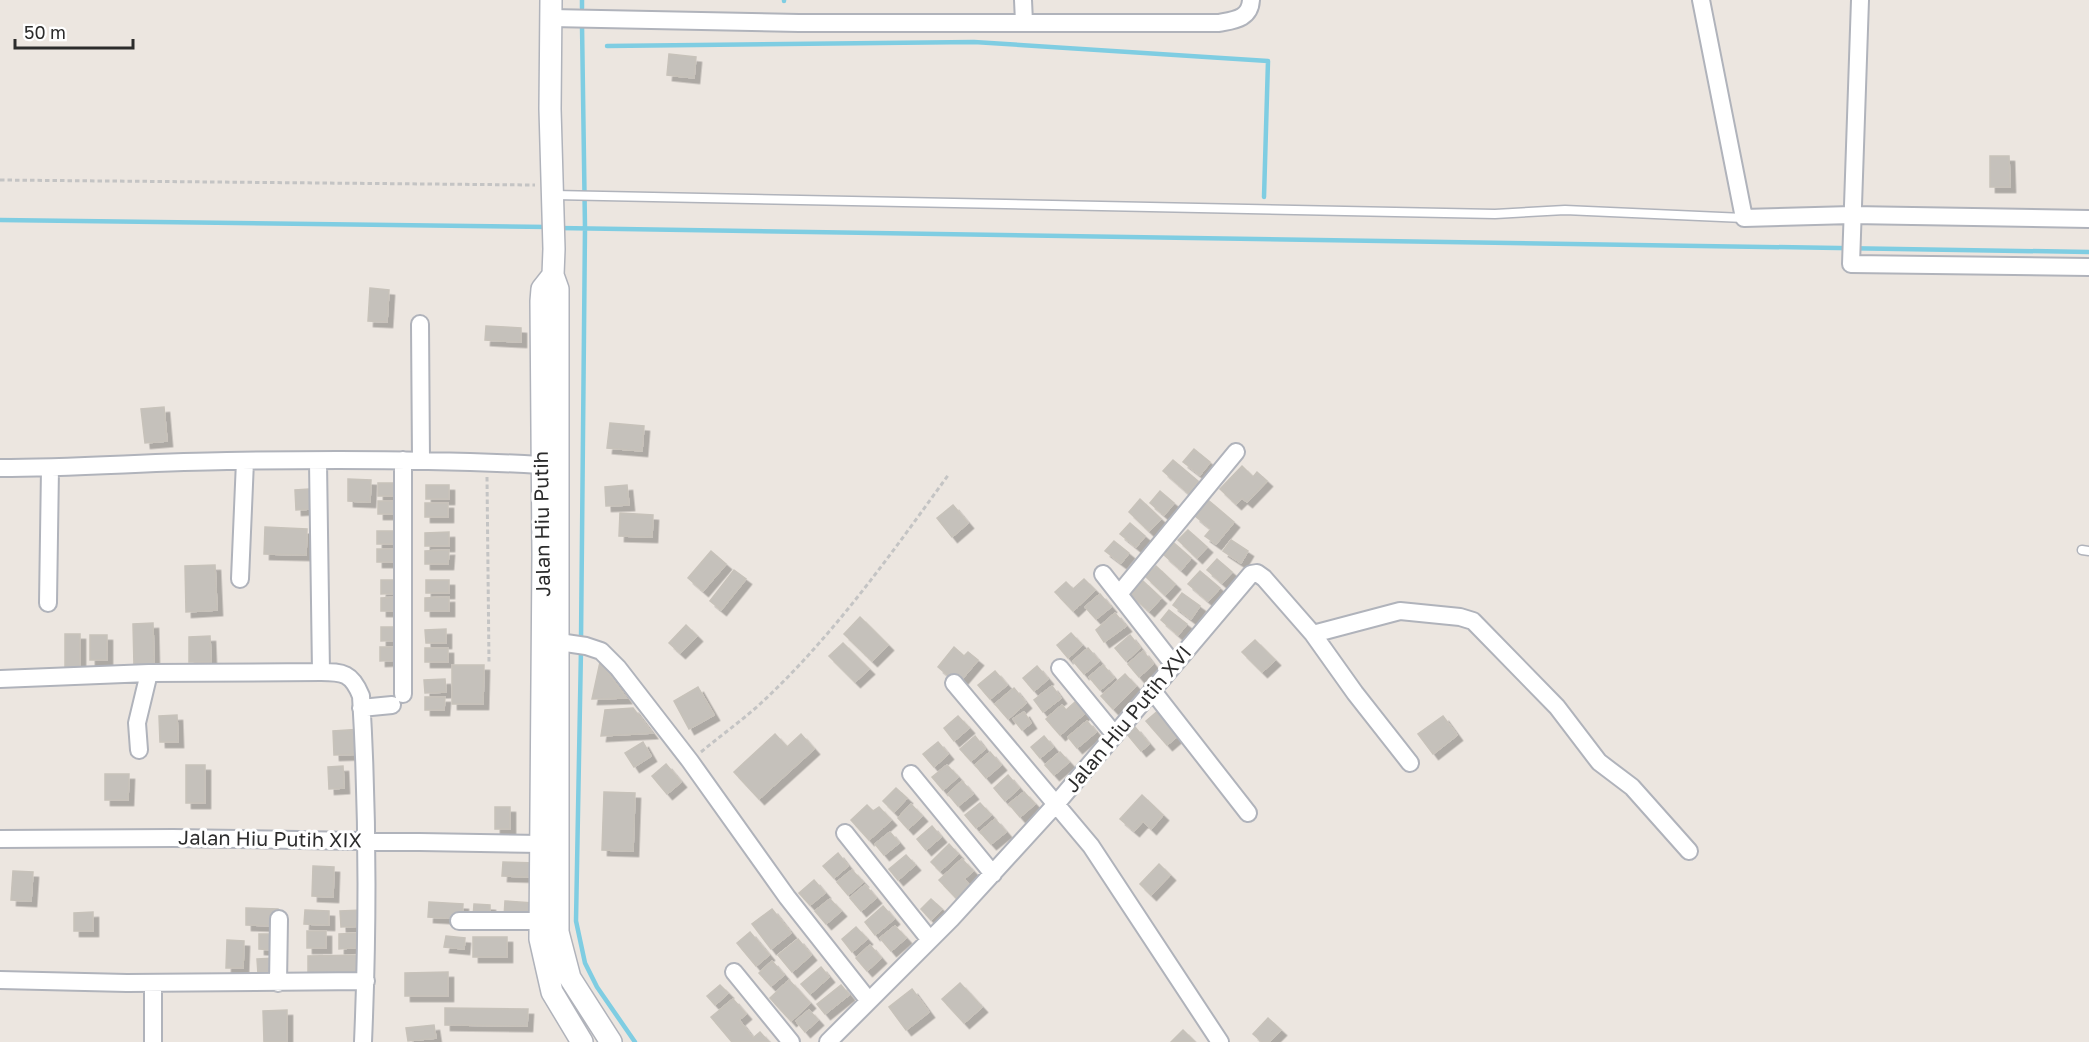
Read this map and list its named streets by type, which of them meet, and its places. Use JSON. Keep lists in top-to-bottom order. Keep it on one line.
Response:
{"streets":{"street":["Jalan Hiu Putih","Jalan Hiu Putih XVI","Jalan Hiu Putih XIX"]},"crossings":[["Jalan Hiu Putih","Jalan Hiu Putih XIX"]],"scale_bar":"50 m"}
